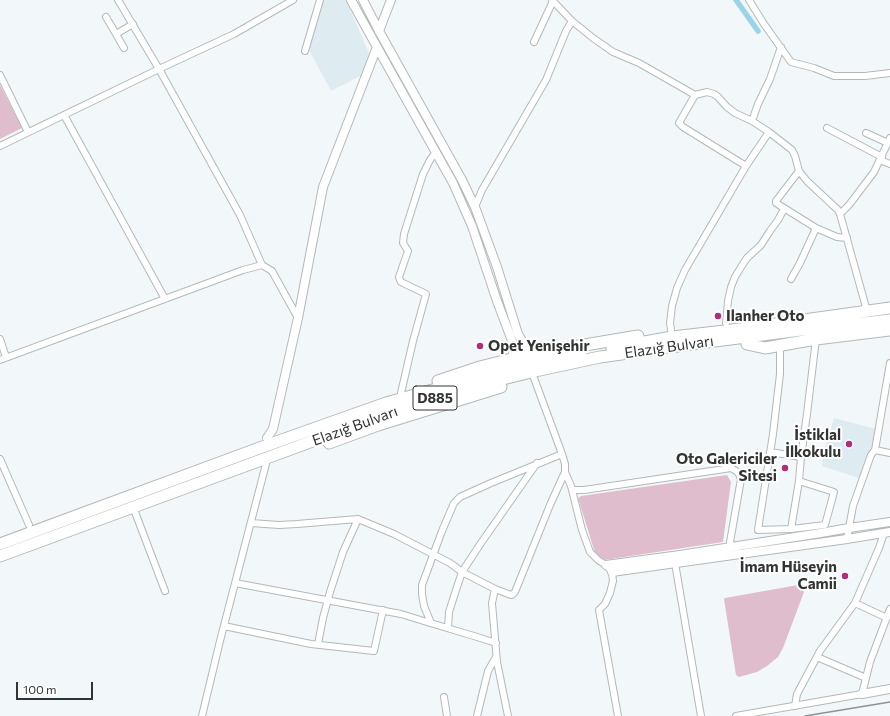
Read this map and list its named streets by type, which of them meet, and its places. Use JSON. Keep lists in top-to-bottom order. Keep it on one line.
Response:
{"streets":{"highway":["Elazığ Bulvarı","D885"]},"places":["Ilanher Oto","Opet Yenişehir","İstiklal İlkokulu","Oto Galericiler Sitesi","İmam Hüseyin Camii"],"scale_bar":"100 m"}
